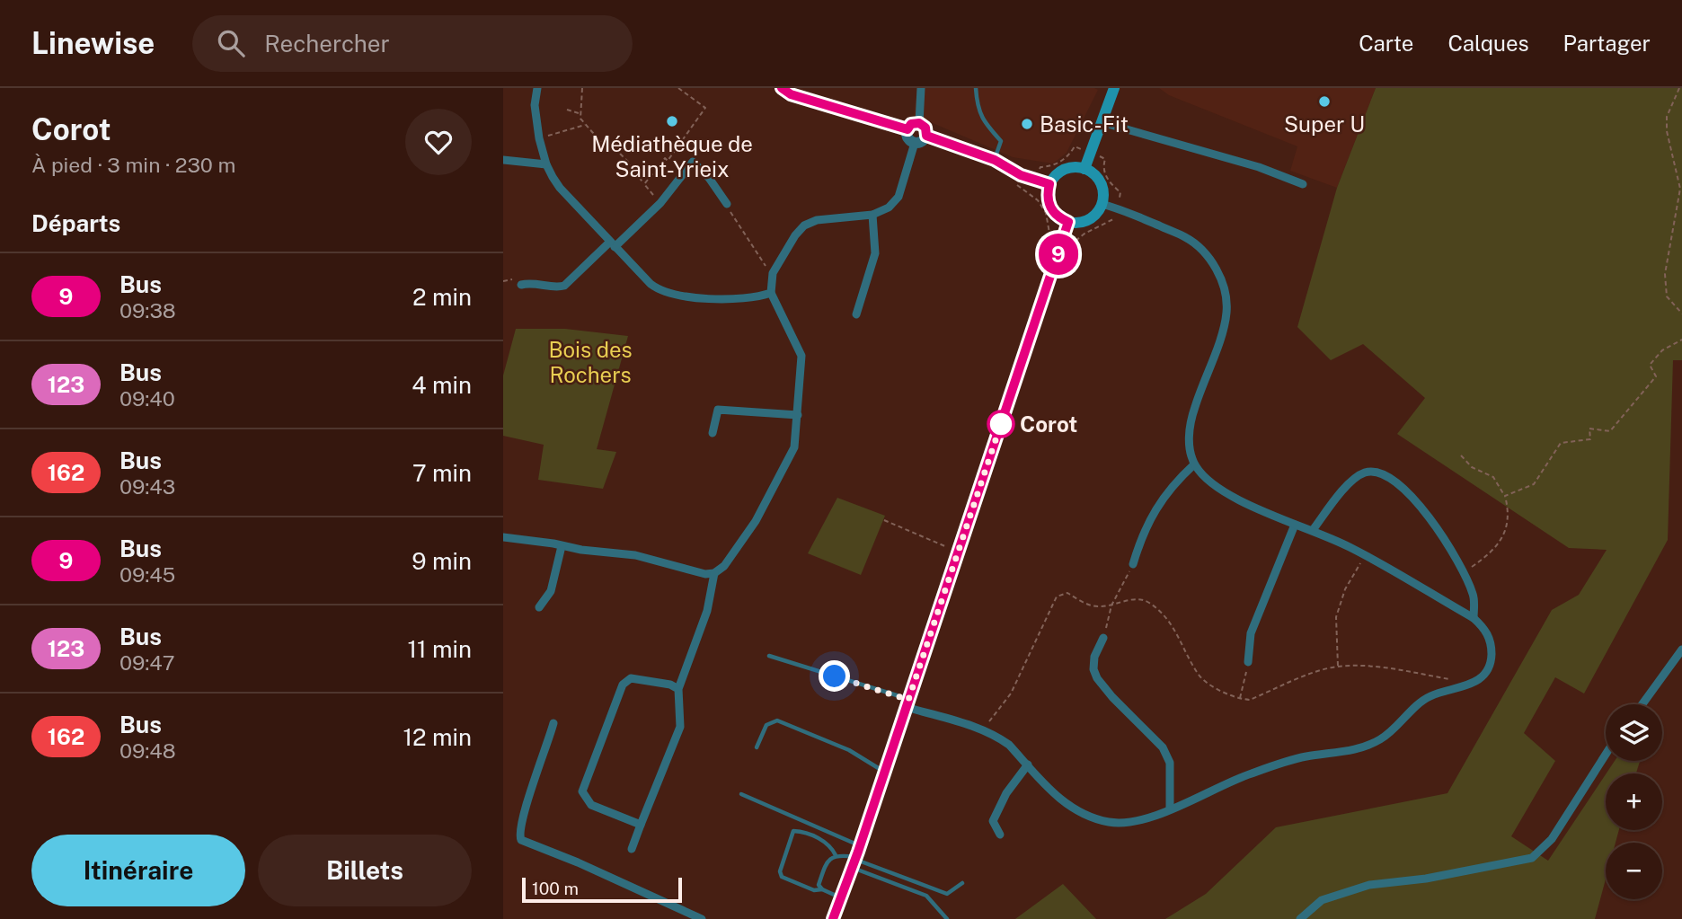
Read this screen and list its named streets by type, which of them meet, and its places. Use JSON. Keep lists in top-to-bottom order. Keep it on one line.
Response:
{"parks":["Bois des Rochers"],"places":["Super U","Médiathèque de Saint-Yrieix","Basic-Fit","Corot"],"lines":["bus line 9"],"scale_bar":"100 m","page":{"header":"Linewise","search":"Rechercher","nav":["Carte","Calques","Partager"],"heading":[["Corot","À pied · 3 min · 230 m"],"Départs"],"on_map":"9","list":[{"mark":"9","name":"Bus","note":"09:38","value":"2 min"},{"mark":"123","name":"Bus","note":"09:40","value":"4 min"},{"mark":"162","name":"Bus","note":"09:43","value":"7 min"},{"mark":"9","name":"Bus","note":"09:45","value":"9 min"},{"mark":"123","name":"Bus","note":"09:47","value":"11 min"},{"mark":"162","name":"Bus","note":"09:48","value":"12 min"}],"map_buttons":["+","−"],"buttons":["Itinéraire","Billets"],"scale":"100 m"}}
